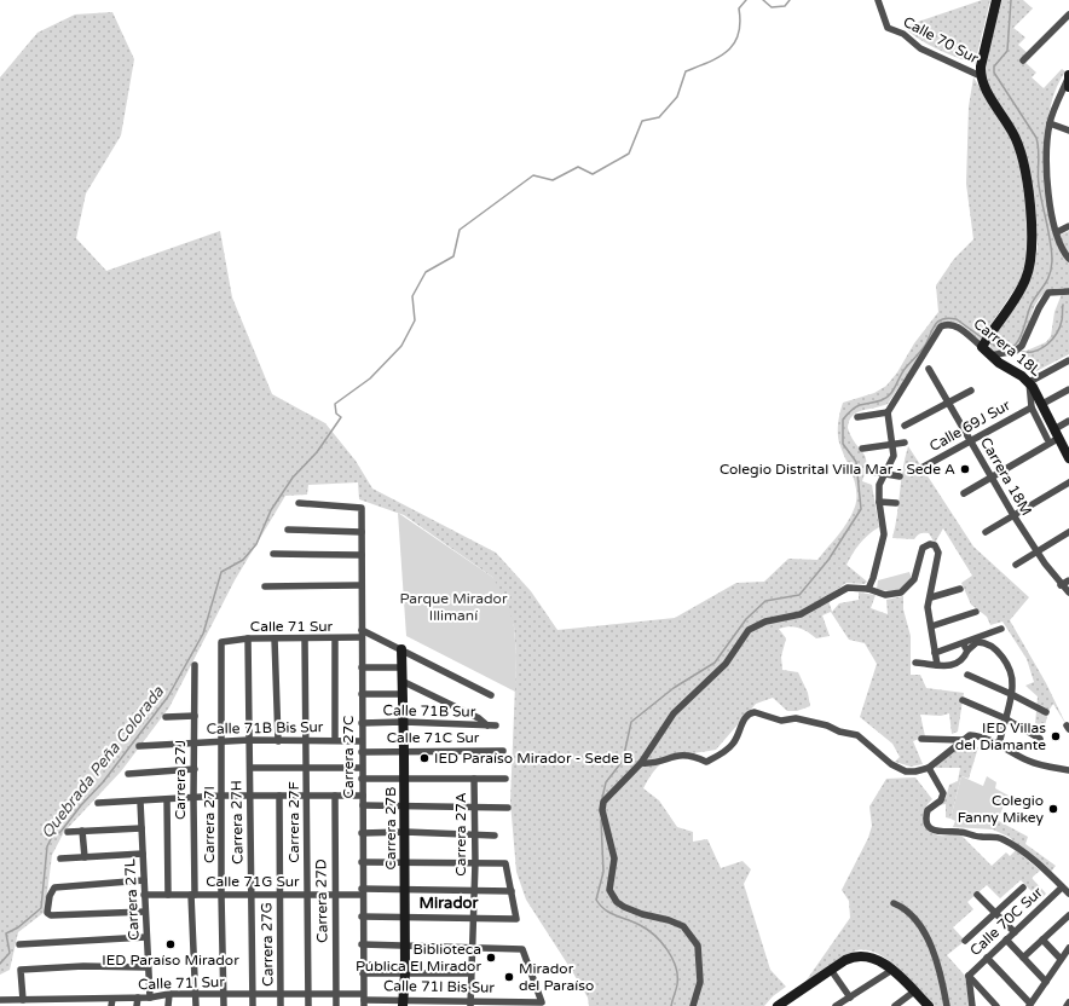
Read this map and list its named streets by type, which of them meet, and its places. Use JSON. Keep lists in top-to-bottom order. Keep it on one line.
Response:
{"streets":{"street":["Calle 70 Sur","Carrera 18L","Calle 69J Sur","Carrera 18M","Calle 71 Sur","Calle 71B Sur","Calle 71B Bis Sur","Calle 71C Sur","Carrera 27C","Carrera 27J","Carrera 27H","Carrera 27F","Carrera 27I","Carrera 27B","Carrera 27A","Calle 71G Sur","Carrera 27L","Carrera 27D","Calle 70C Sur","Carrera 27G","Calle 71I Sur","Calle 71I Bis Sur"]},"crossings":[["Calle 69J Sur","Carrera 18M"],["Calle 71 Sur","Carrera 27C"],["Calle 71 Sur","Carrera 27H"],["Calle 71 Sur","Carrera 27F"],["Calle 71 Sur","Carrera 27I"],["Calle 71B Sur","Carrera 27C"],["Calle 71B Sur","Carrera 27B"],["Calle 71B Bis Sur","Carrera 27C"],["Calle 71B Bis Sur","Carrera 27J"],["Calle 71B Bis Sur","Carrera 27H"],["Calle 71B Bis Sur","Carrera 27F"],["Calle 71B Bis Sur","Carrera 27I"],["Calle 71C Sur","Carrera 27C"],["Calle 71C Sur","Carrera 27B"],["Carrera 27C","Calle 71G Sur"],["Carrera 27C","Calle 71I Sur"],["Carrera 27C","Calle 71I Bis Sur"],["Carrera 27J","Calle 71G Sur"],["Carrera 27J","Calle 71I Sur"],["Carrera 27H","Calle 71G Sur"],["Carrera 27H","Calle 71I Sur"],["Carrera 27F","Calle 71G Sur"],["Carrera 27F","Calle 71I Sur"],["Carrera 27I","Calle 71G Sur"],["Carrera 27I","Calle 71I Sur"],["Carrera 27B","Calle 71G Sur"],["Carrera 27B","Calle 71I Bis Sur"],["Carrera 27A","Calle 71G Sur"],["Carrera 27A","Calle 71I Bis Sur"],["Calle 71G Sur","Carrera 27L"],["Calle 71G Sur","Carrera 27D"],["Calle 71G Sur","Carrera 27G"],["Carrera 27L","Calle 71I Sur"],["Carrera 27D","Calle 71I Sur"],["Carrera 27G","Calle 71I Sur"],["Calle 71I Sur","Calle 71I Bis Sur"]],"districts":["Mirador"],"water":["Quebrada Peña Colorada"],"parks":["Parque Mirador Illimaní"],"places":["Colegio Distrital Villa Mar - Sede A","IED Villas del Diamante","IED Paraíso Mirador - Sede B","Colegio Fanny Mikey","IED Paraíso Mirador","Biblioteca Pública El Mirador","Mirador del Paraíso"]}
